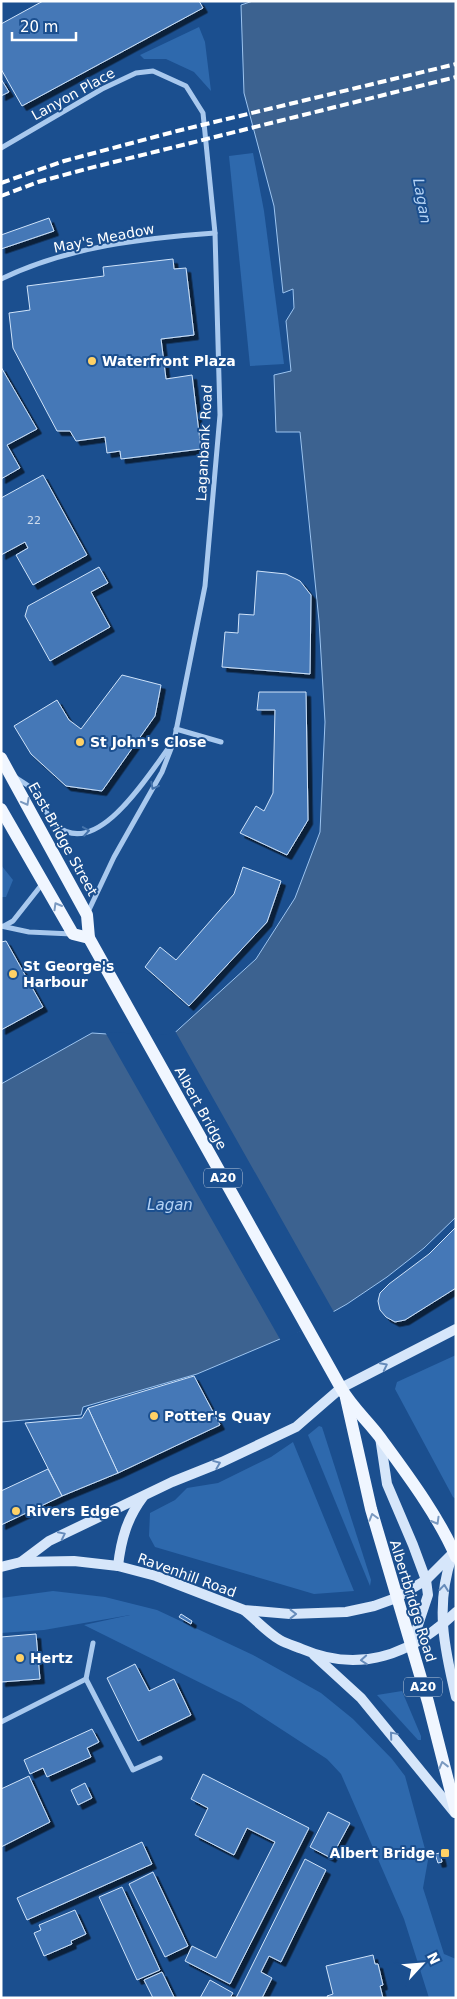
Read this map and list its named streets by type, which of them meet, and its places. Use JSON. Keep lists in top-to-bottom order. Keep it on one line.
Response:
{"streets":{"main road":["East Bridge Street","Albert Bridge","A20","Ravenhill Road","Albertbridge Road"],"street":["Lanyon Place","May's Meadow","Laganbank Road"]},"crossings":[["Lanyon Place","Laganbank Road"],["May's Meadow","Laganbank Road"],["Laganbank Road","East Bridge Street"],["East Bridge Street","Albert Bridge"],["Albert Bridge","Albertbridge Road"],["Ravenhill Road","Albertbridge Road"]],"water":["Lagan"],"places":{"other":["Waterfront Plaza","St John's Close","St George's Harbour","Potter's Quay","Rivers Edge","Hertz"],"transit":["Albert Bridge"]},"house_numbers":["22"],"scale_bar":"20 m","north":"top right"}
